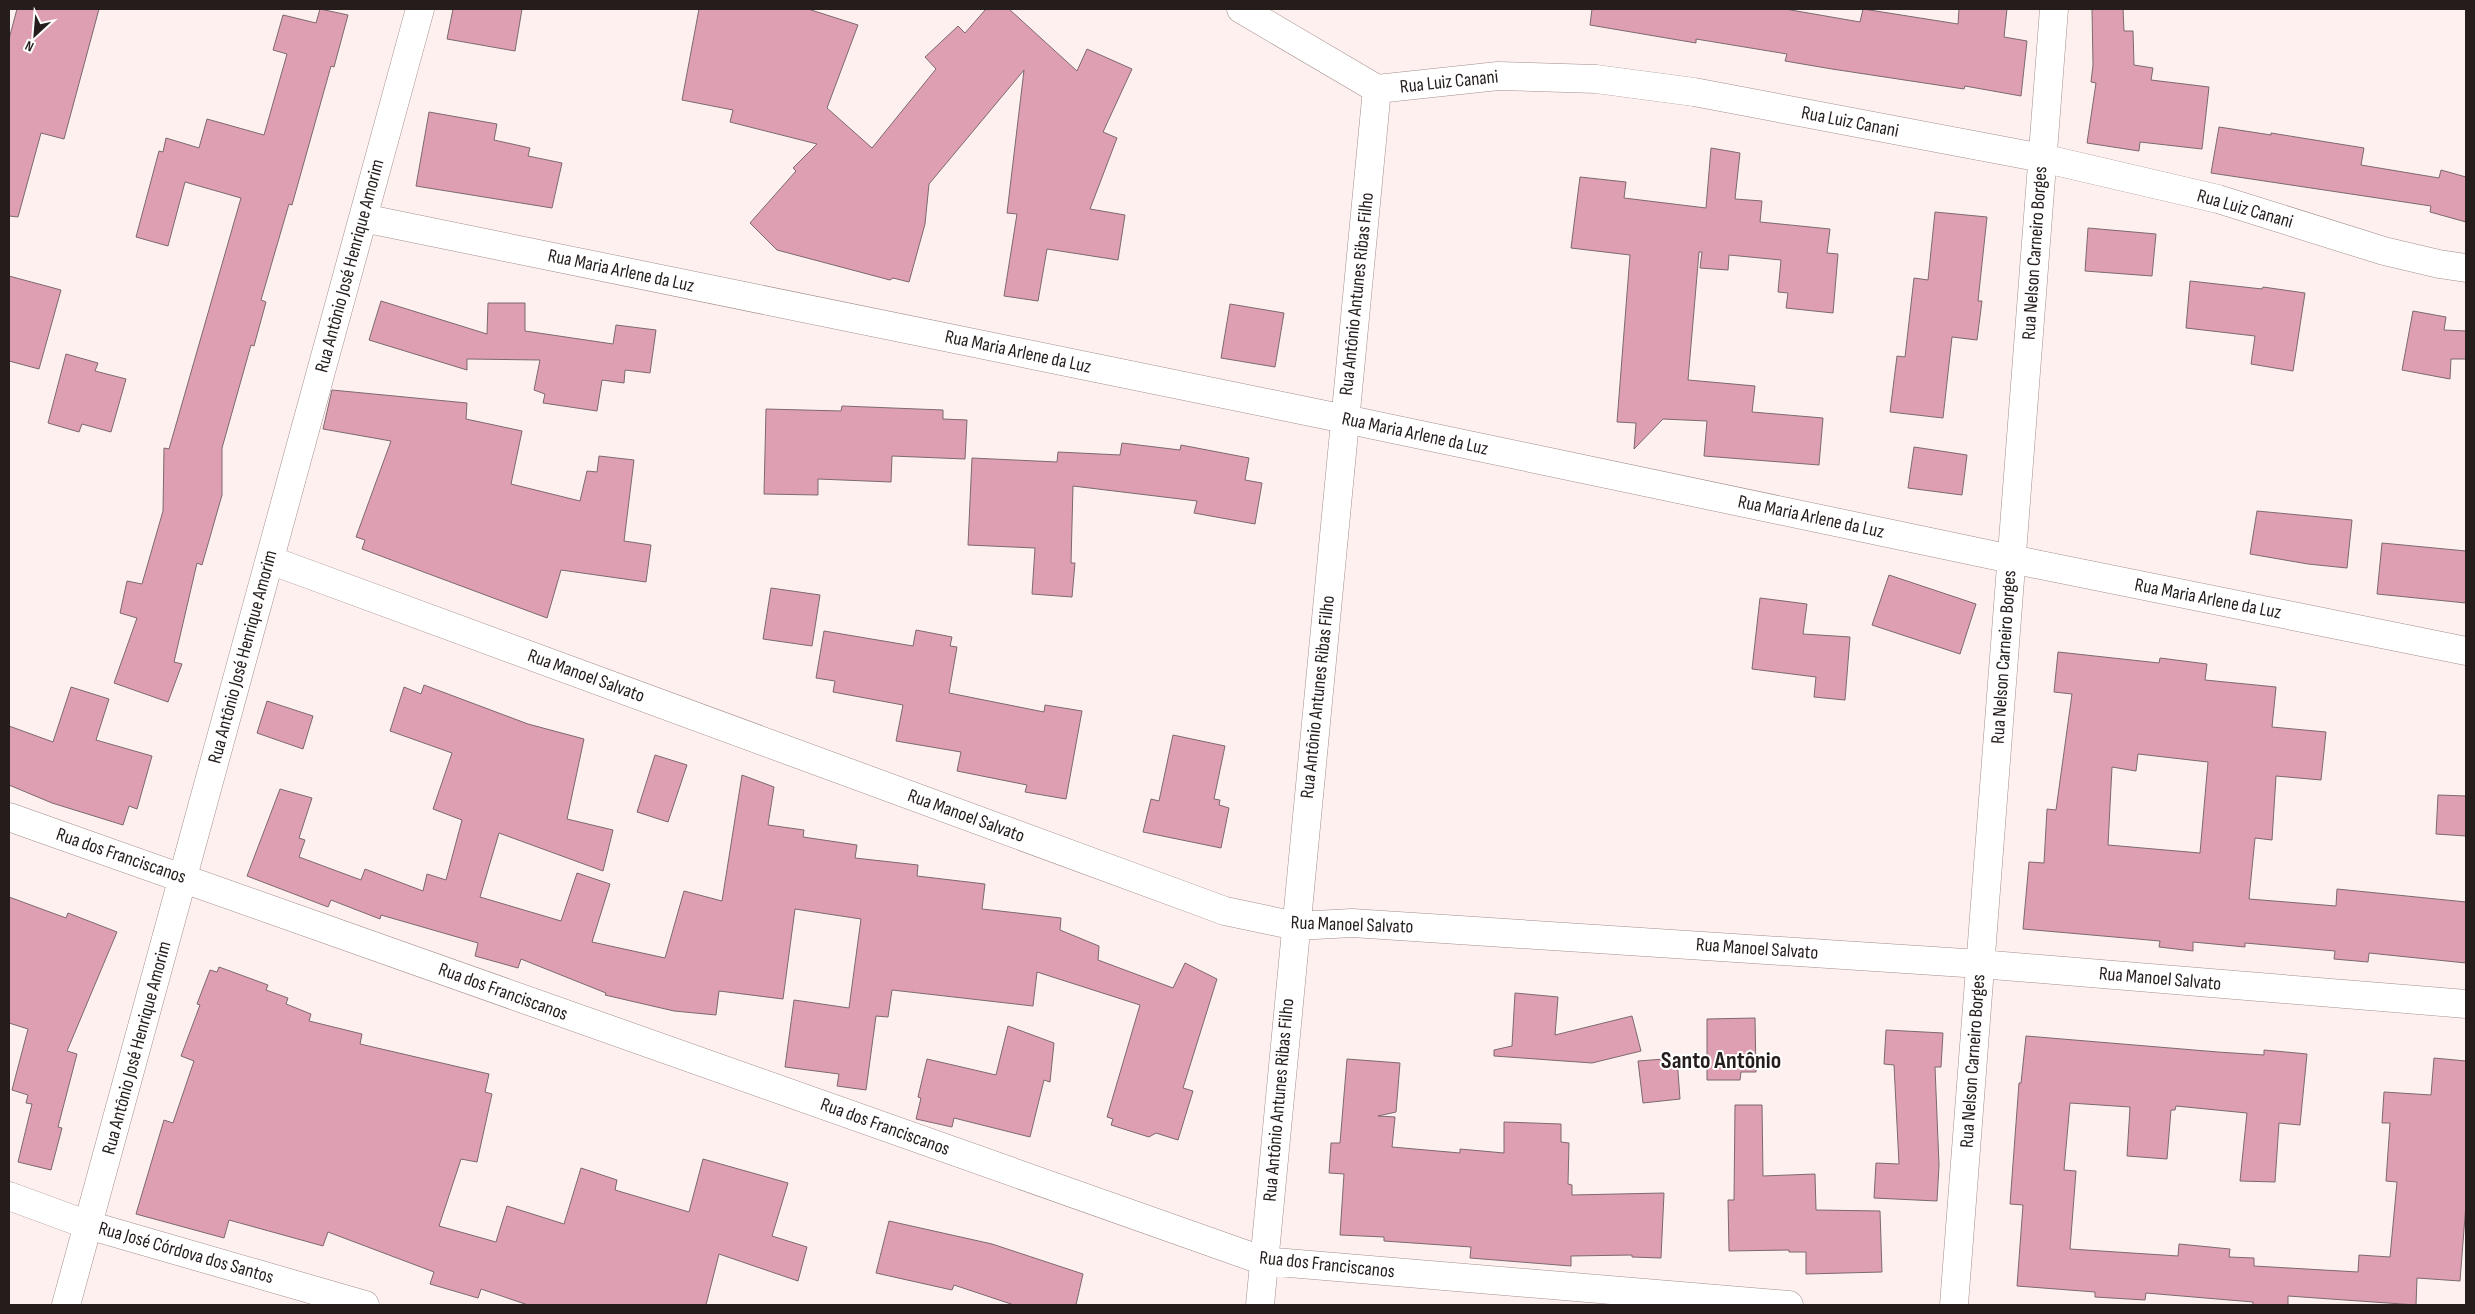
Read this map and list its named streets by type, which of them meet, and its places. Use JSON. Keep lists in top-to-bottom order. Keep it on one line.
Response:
{"streets":{"street":["Rua Luiz Canani","Rua Nelson Carneiro Borges","Rua Antônio José Henrique Amorim","Rua Maria Arlene da Luz","Rua Antônio Antunes Ribas Filho","Rua Manoel Salvato","Rua dos Franciscanos","Rua José Córdova dos Santos"]},"crossings":[["Rua Luiz Canani","Rua Nelson Carneiro Borges"],["Rua Luiz Canani","Rua Antônio Antunes Ribas Filho"],["Rua Nelson Carneiro Borges","Rua Maria Arlene da Luz"],["Rua Nelson Carneiro Borges","Rua Manoel Salvato"],["Rua Antônio José Henrique Amorim","Rua Maria Arlene da Luz"],["Rua Antônio José Henrique Amorim","Rua Manoel Salvato"],["Rua Antônio José Henrique Amorim","Rua dos Franciscanos"],["Rua Antônio José Henrique Amorim","Rua José Córdova dos Santos"],["Rua Maria Arlene da Luz","Rua Antônio Antunes Ribas Filho"],["Rua Antônio Antunes Ribas Filho","Rua Manoel Salvato"],["Rua Antônio Antunes Ribas Filho","Rua dos Franciscanos"]],"districts":["Santo Antônio"],"north":"bottom left"}
